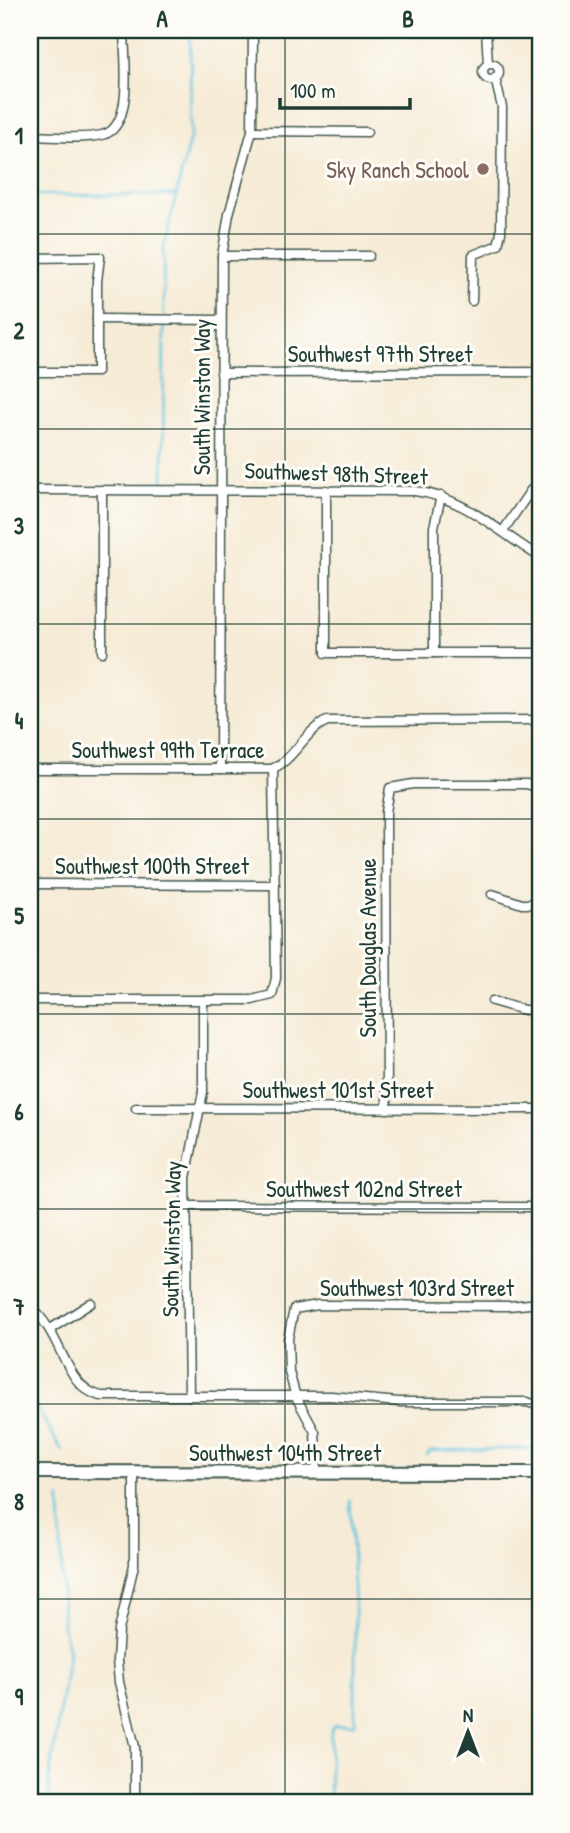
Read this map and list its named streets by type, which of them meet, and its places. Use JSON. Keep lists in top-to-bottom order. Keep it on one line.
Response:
{"streets":{"main road":["Southwest 104th Street"],"street":["Southwest 97th Street","South Winston Way","Southwest 98th Street","Southwest 99th Terrace","Southwest 100th Street","South Douglas Avenue","Southwest 101st Street","Southwest 102nd Street","Southwest 103rd Street"]},"crossings":[["Southwest 97th Street","South Winston Way"],["South Winston Way","Southwest 98th Street"],["South Winston Way","Southwest 99th Terrace"],["South Winston Way","Southwest 101st Street"],["South Winston Way","Southwest 102nd Street"],["South Douglas Avenue","Southwest 101st Street"]],"places":["Sky Ranch School"],"scale_bar":"100 m","north":"top","grid":{"columns":["A","B"],"rows":["1","2","3","4","5","6","7","8","9"]}}
